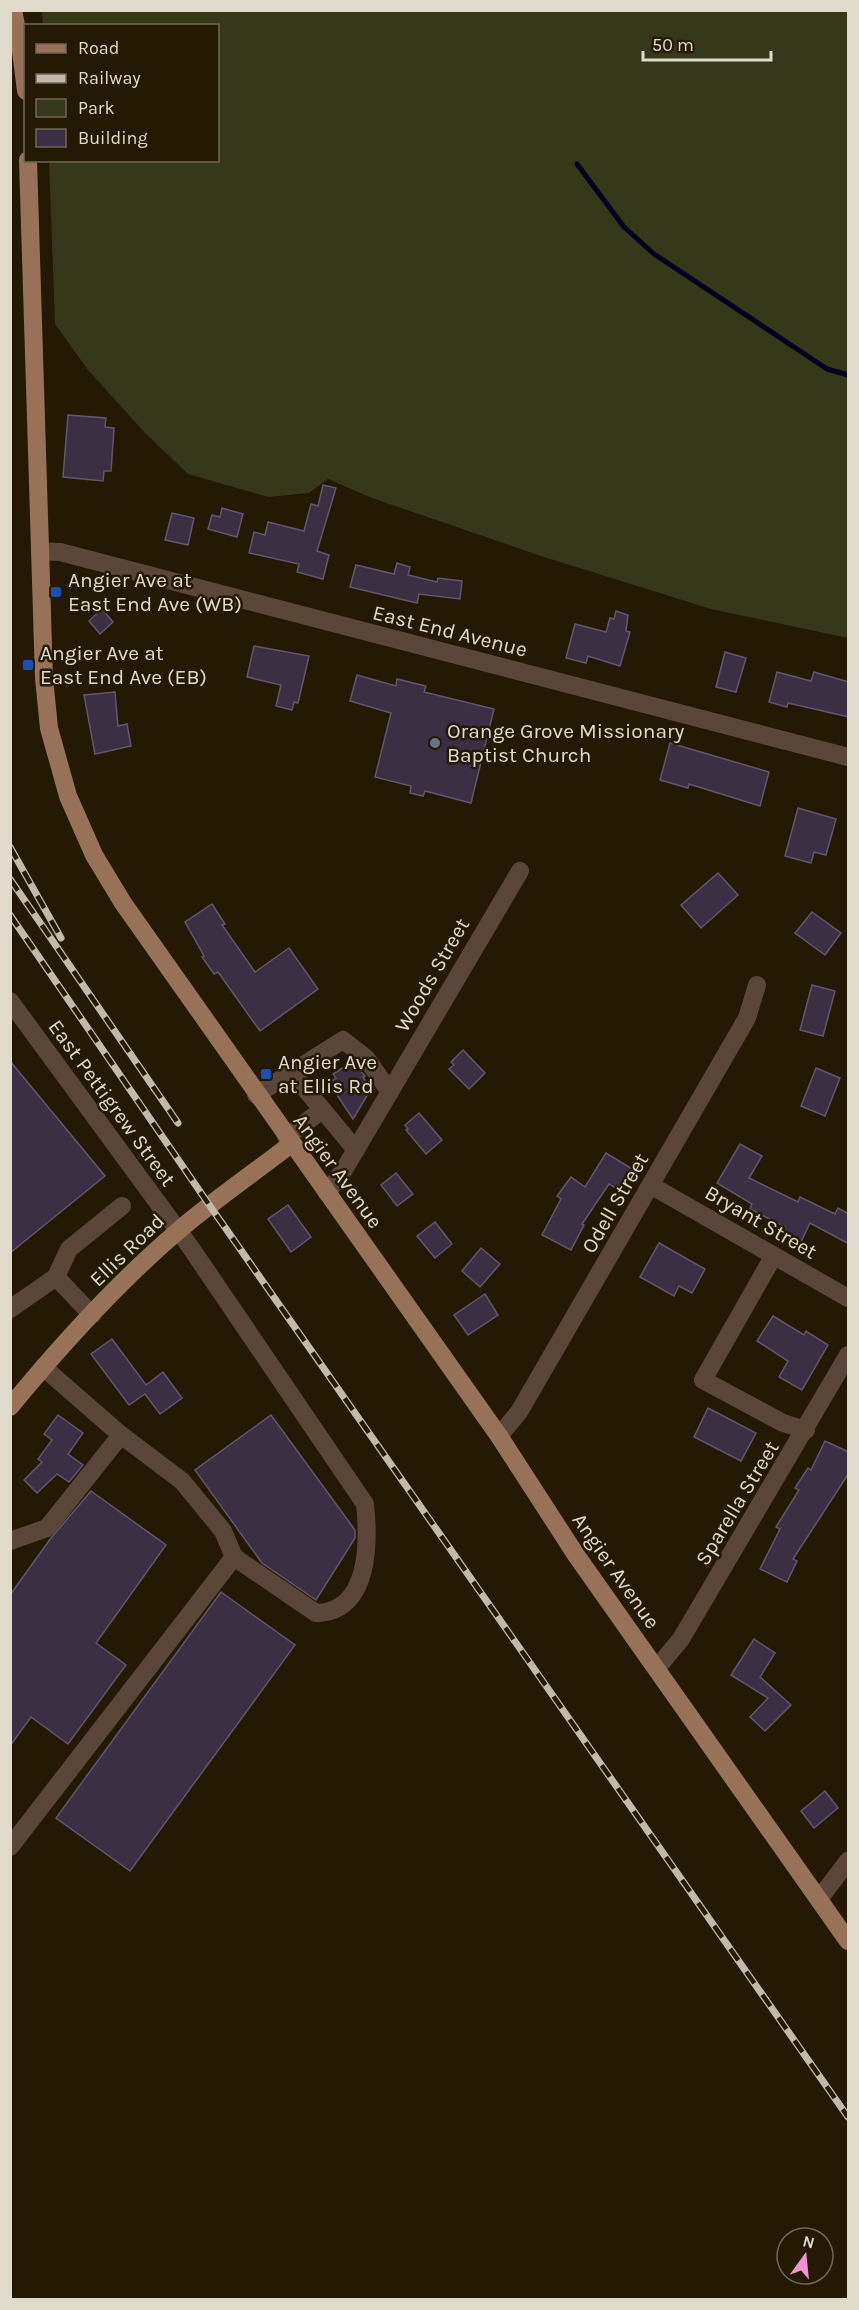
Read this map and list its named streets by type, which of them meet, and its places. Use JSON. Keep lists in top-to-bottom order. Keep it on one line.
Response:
{"streets":{"main road":["Angier Avenue","Ellis Road"],"street":["East End Avenue","Woods Street","East Pettigrew Street","Odell Street","Bryant Street","Sparella Street"]},"crossings":[["East End Avenue","Angier Avenue"],["Woods Street","Angier Avenue"],["East Pettigrew Street","Ellis Road"],["Angier Avenue","Odell Street"],["Angier Avenue","Ellis Road"],["Angier Avenue","Sparella Street"],["Odell Street","Bryant Street"]],"places":{"transit":["Angier Ave at East End Ave (WB)","Angier Ave at East End Ave (EB)","Angier Ave at Ellis Rd"],"other":["Orange Grove Missionary Baptist Church"]},"legend":["Road","Railway","Park","Building"],"scale_bar":"50 m","north":"top"}
